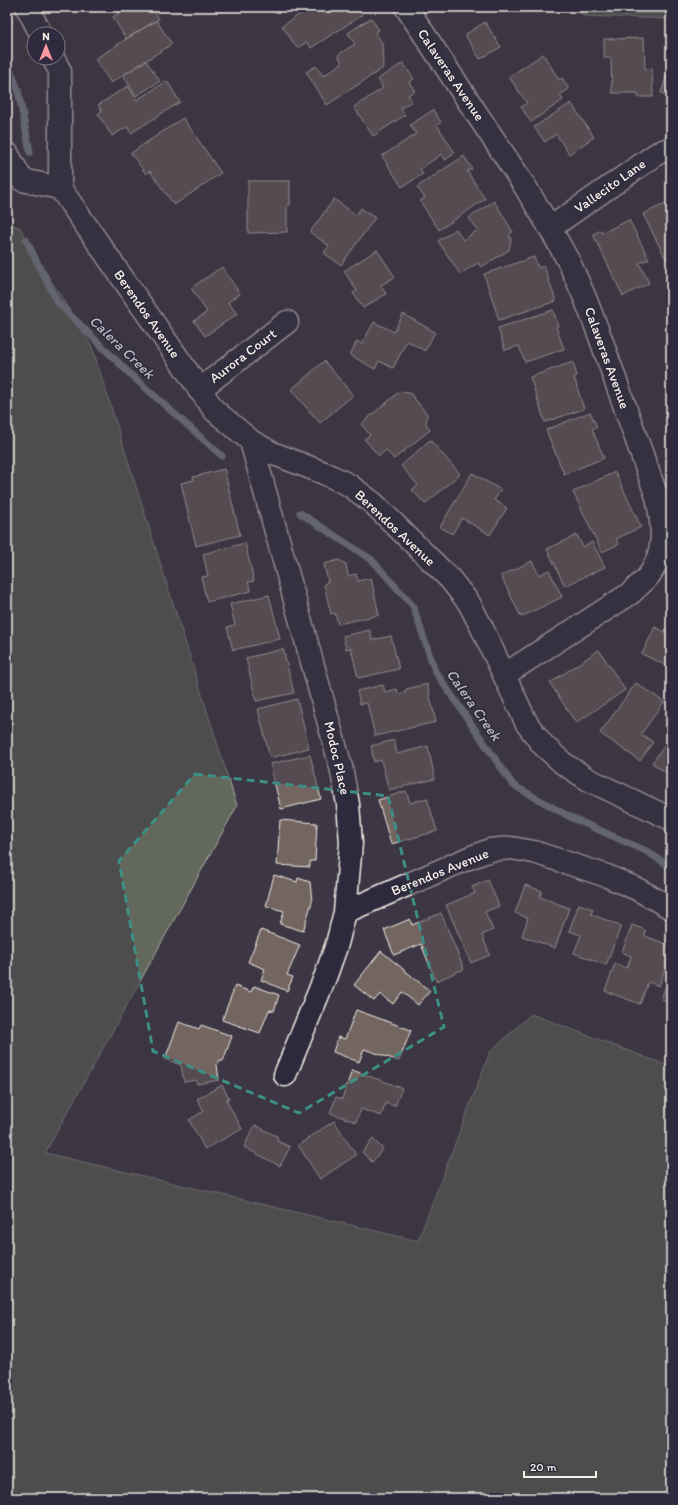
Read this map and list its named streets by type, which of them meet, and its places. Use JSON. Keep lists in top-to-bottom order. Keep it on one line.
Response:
{"streets":{"street":["Calaveras Avenue","Vallecito Lane","Berendos Avenue","Aurora Court","Modoc Place"]},"crossings":[["Calaveras Avenue","Vallecito Lane"],["Calaveras Avenue","Berendos Avenue"],["Berendos Avenue","Aurora Court"],["Berendos Avenue","Modoc Place"]],"water":["Calera Creek"],"scale_bar":"20 m","north":"top"}
